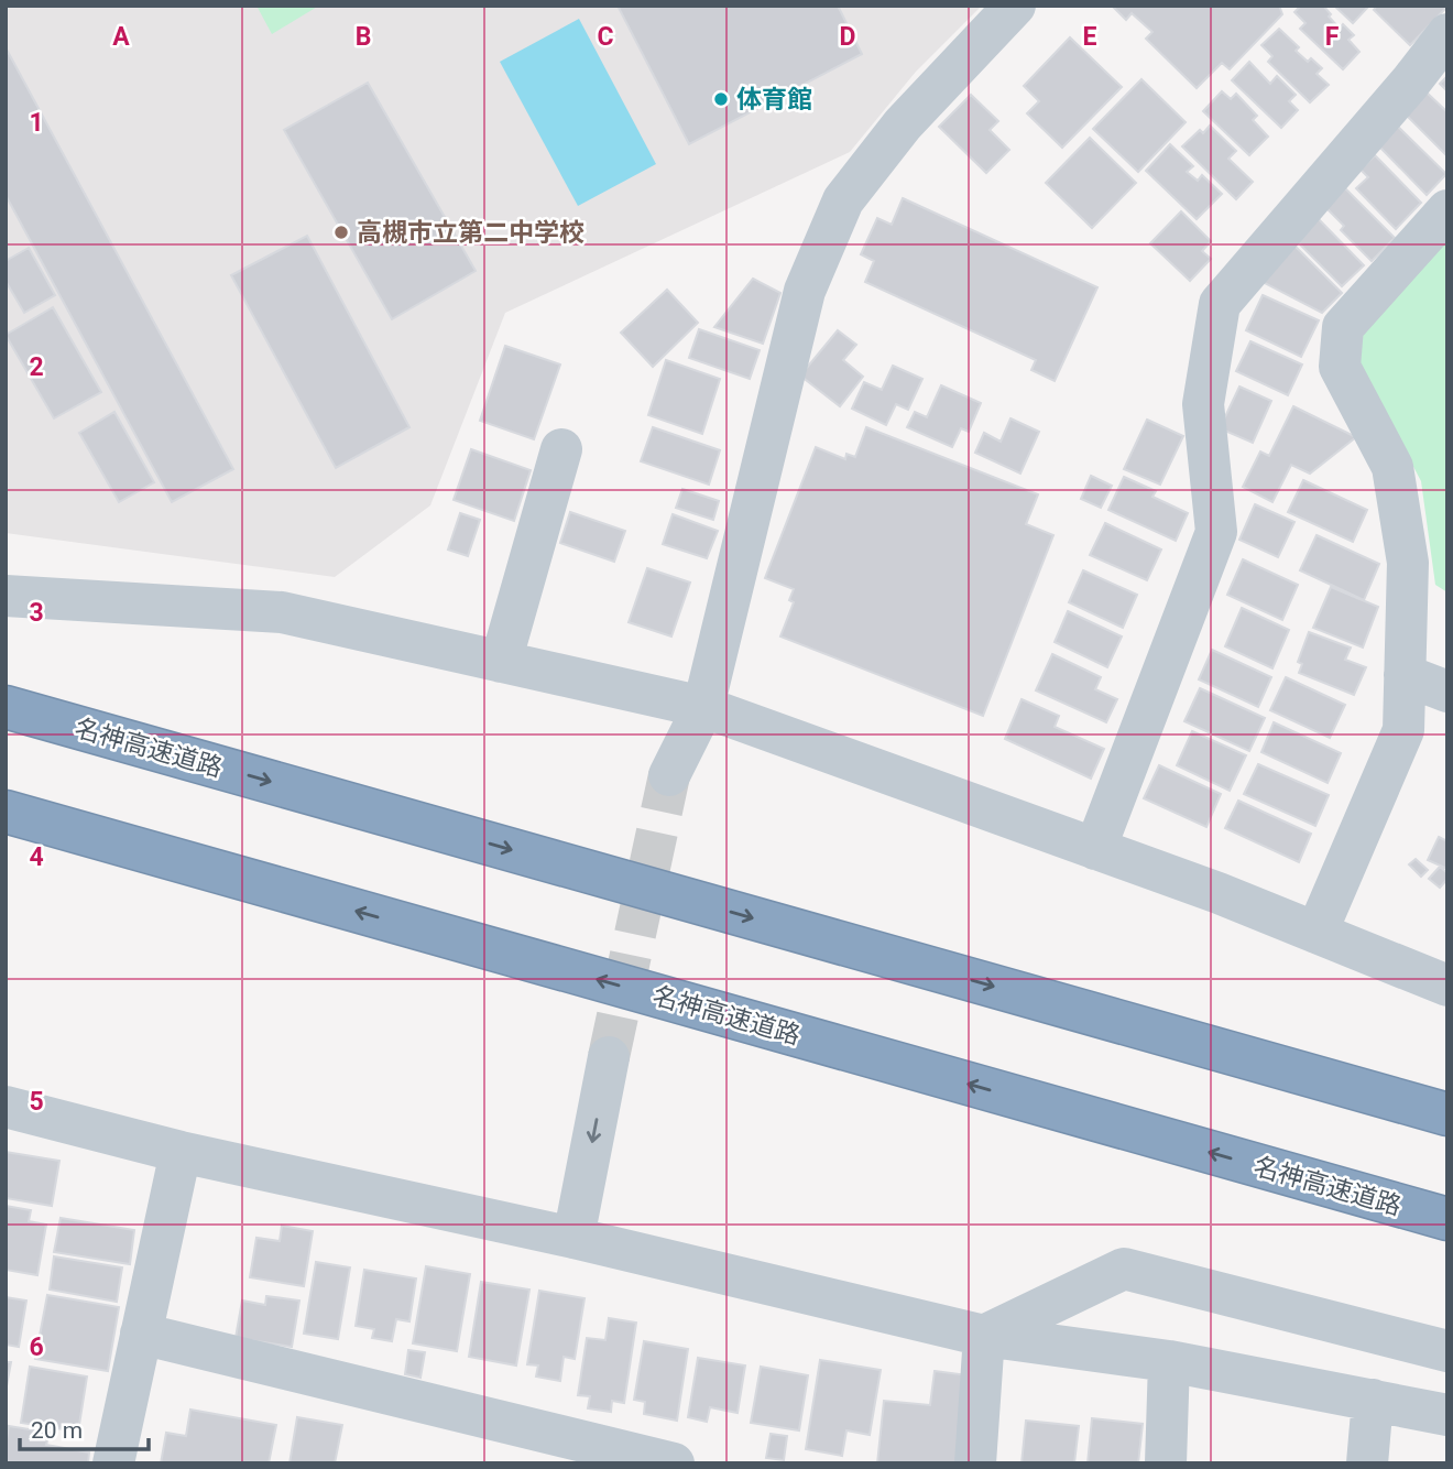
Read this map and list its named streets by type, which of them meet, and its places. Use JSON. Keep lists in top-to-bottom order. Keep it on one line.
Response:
{"streets":{"highway":["名神高速道路"]},"places":["体育館","高槻市立第二中学校"],"scale_bar":"20 m","grid":{"columns":["A","B","C","D","E","F"],"rows":["1","2","3","4","5","6"]}}
